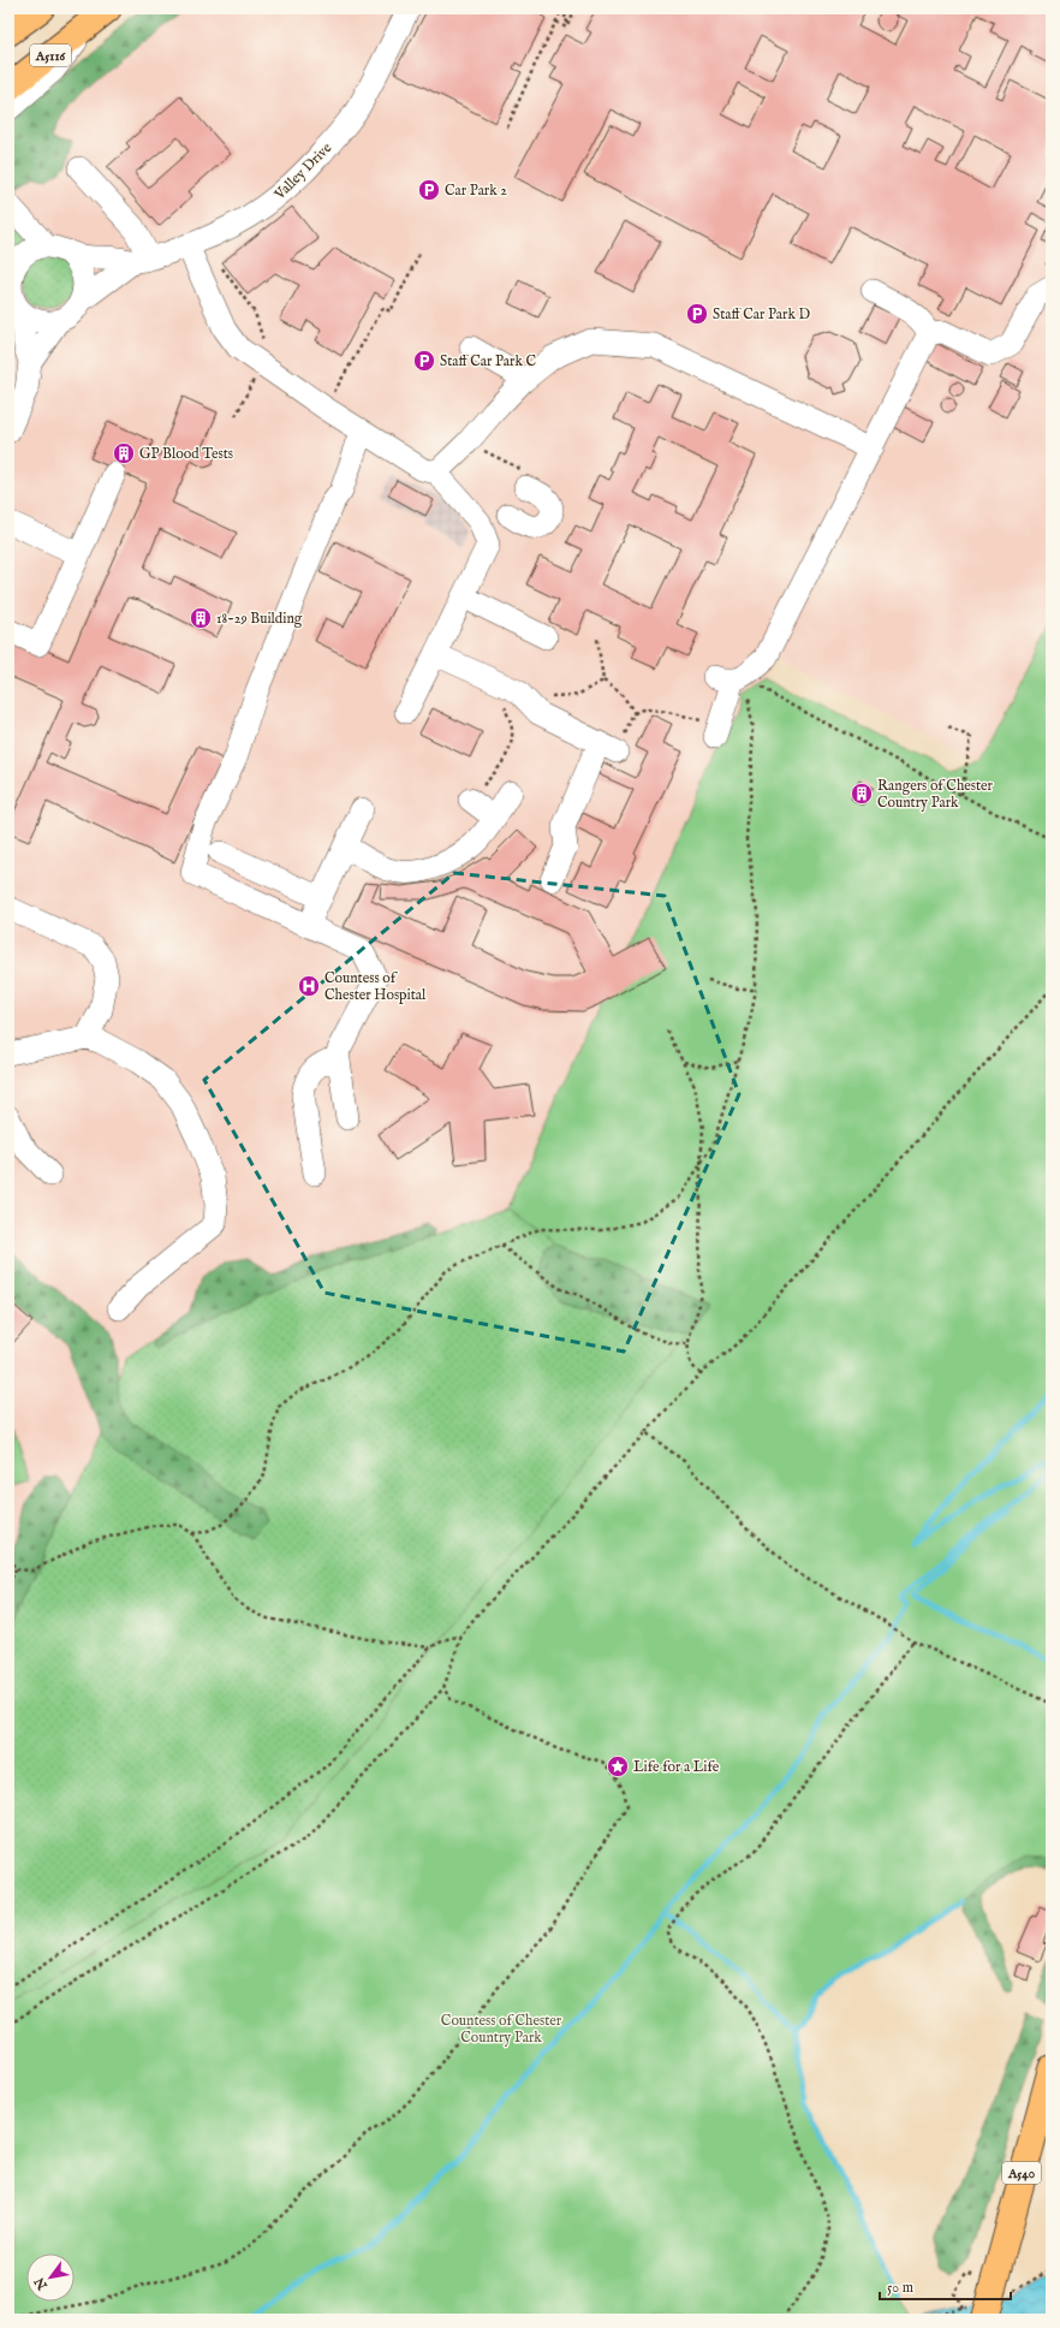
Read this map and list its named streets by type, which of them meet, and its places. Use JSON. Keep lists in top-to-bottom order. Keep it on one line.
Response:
{"streets":{"main road":["A5116","A540"],"street":["Valley Drive"]},"parks":["Countess of Chester Country Park"],"places":{"parking":["Car Park 2","Staff Car Park D","Staff Car Park C"],"building":["GP Blood Tests","18-29 Building","Rangers of Chester Country Park"],"hospital":["Countess of Chester Hospital"],"place":["Life for a Life"]},"scale_bar":"50 m","north":"bottom left"}
